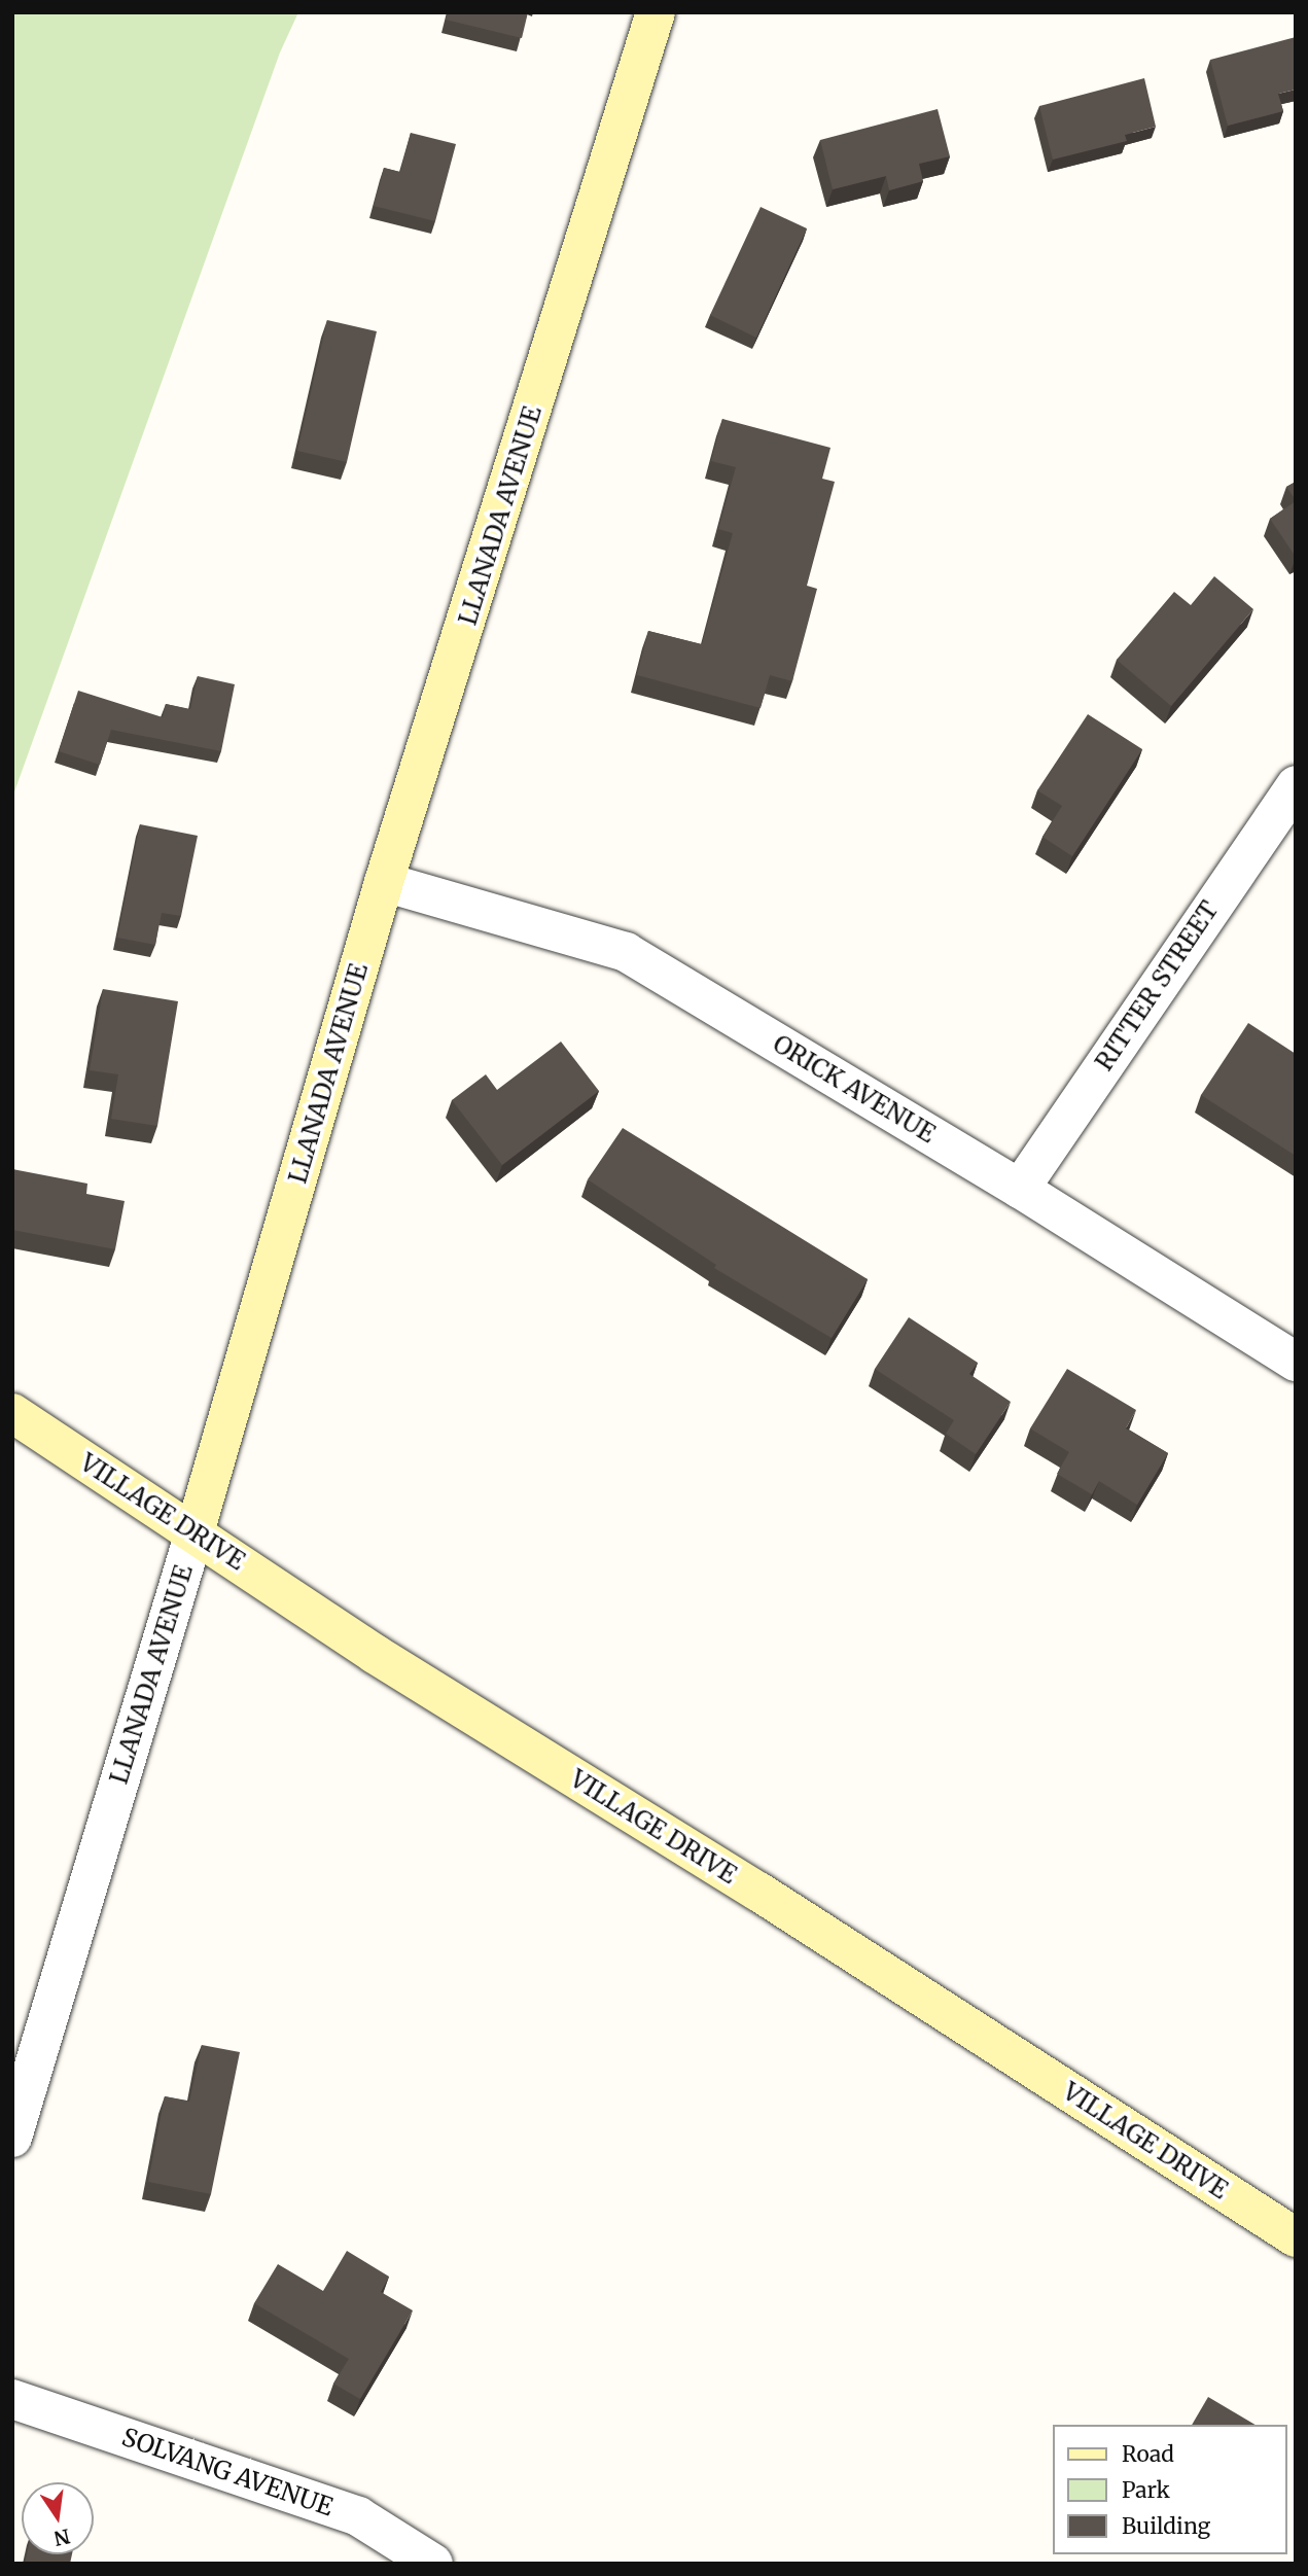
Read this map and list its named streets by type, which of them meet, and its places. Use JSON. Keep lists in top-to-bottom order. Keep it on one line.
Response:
{"streets":{"street":["LLANADA AVENUE","RITTER STREET","ORICK AVENUE","VILLAGE DRIVE","SOLVANG AVENUE"]},"crossings":[["LLANADA AVENUE","ORICK AVENUE"],["LLANADA AVENUE","VILLAGE DRIVE"],["RITTER STREET","ORICK AVENUE"]],"legend":["Road","Park","Building"],"north":"bottom"}
